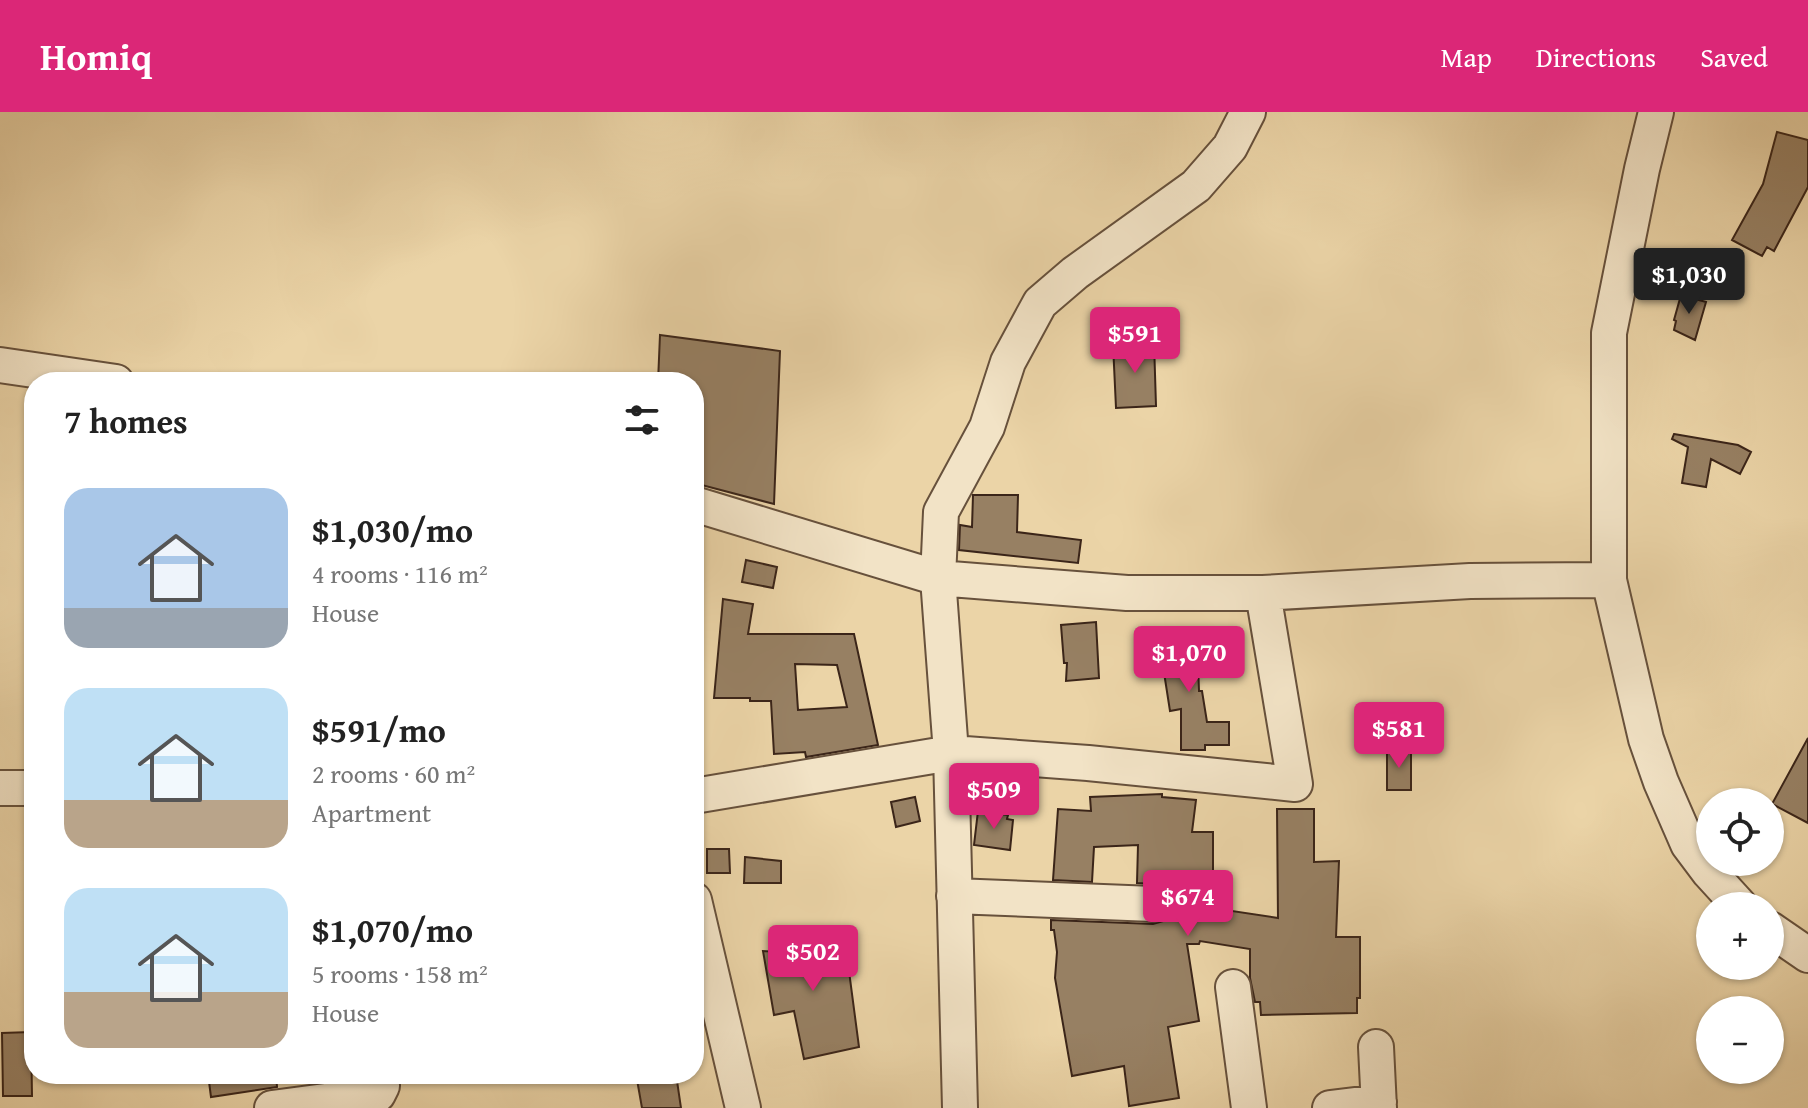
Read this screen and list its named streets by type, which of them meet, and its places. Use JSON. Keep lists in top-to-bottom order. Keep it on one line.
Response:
{"page":{"header":"Homiq","nav":["Map","Directions","Saved"],"price":["$1,030","$591","$1,070","$581","$509","$674","$502"],"heading":"7 homes","list":[{"name":"$1,030/mo","note":"4 rooms · 116 m² · House"},{"name":"$591/mo","note":"2 rooms · 60 m² · Apartment"},{"name":"$1,070/mo","note":"5 rooms · 158 m² · House"}],"map_buttons":["+","−"]}}
